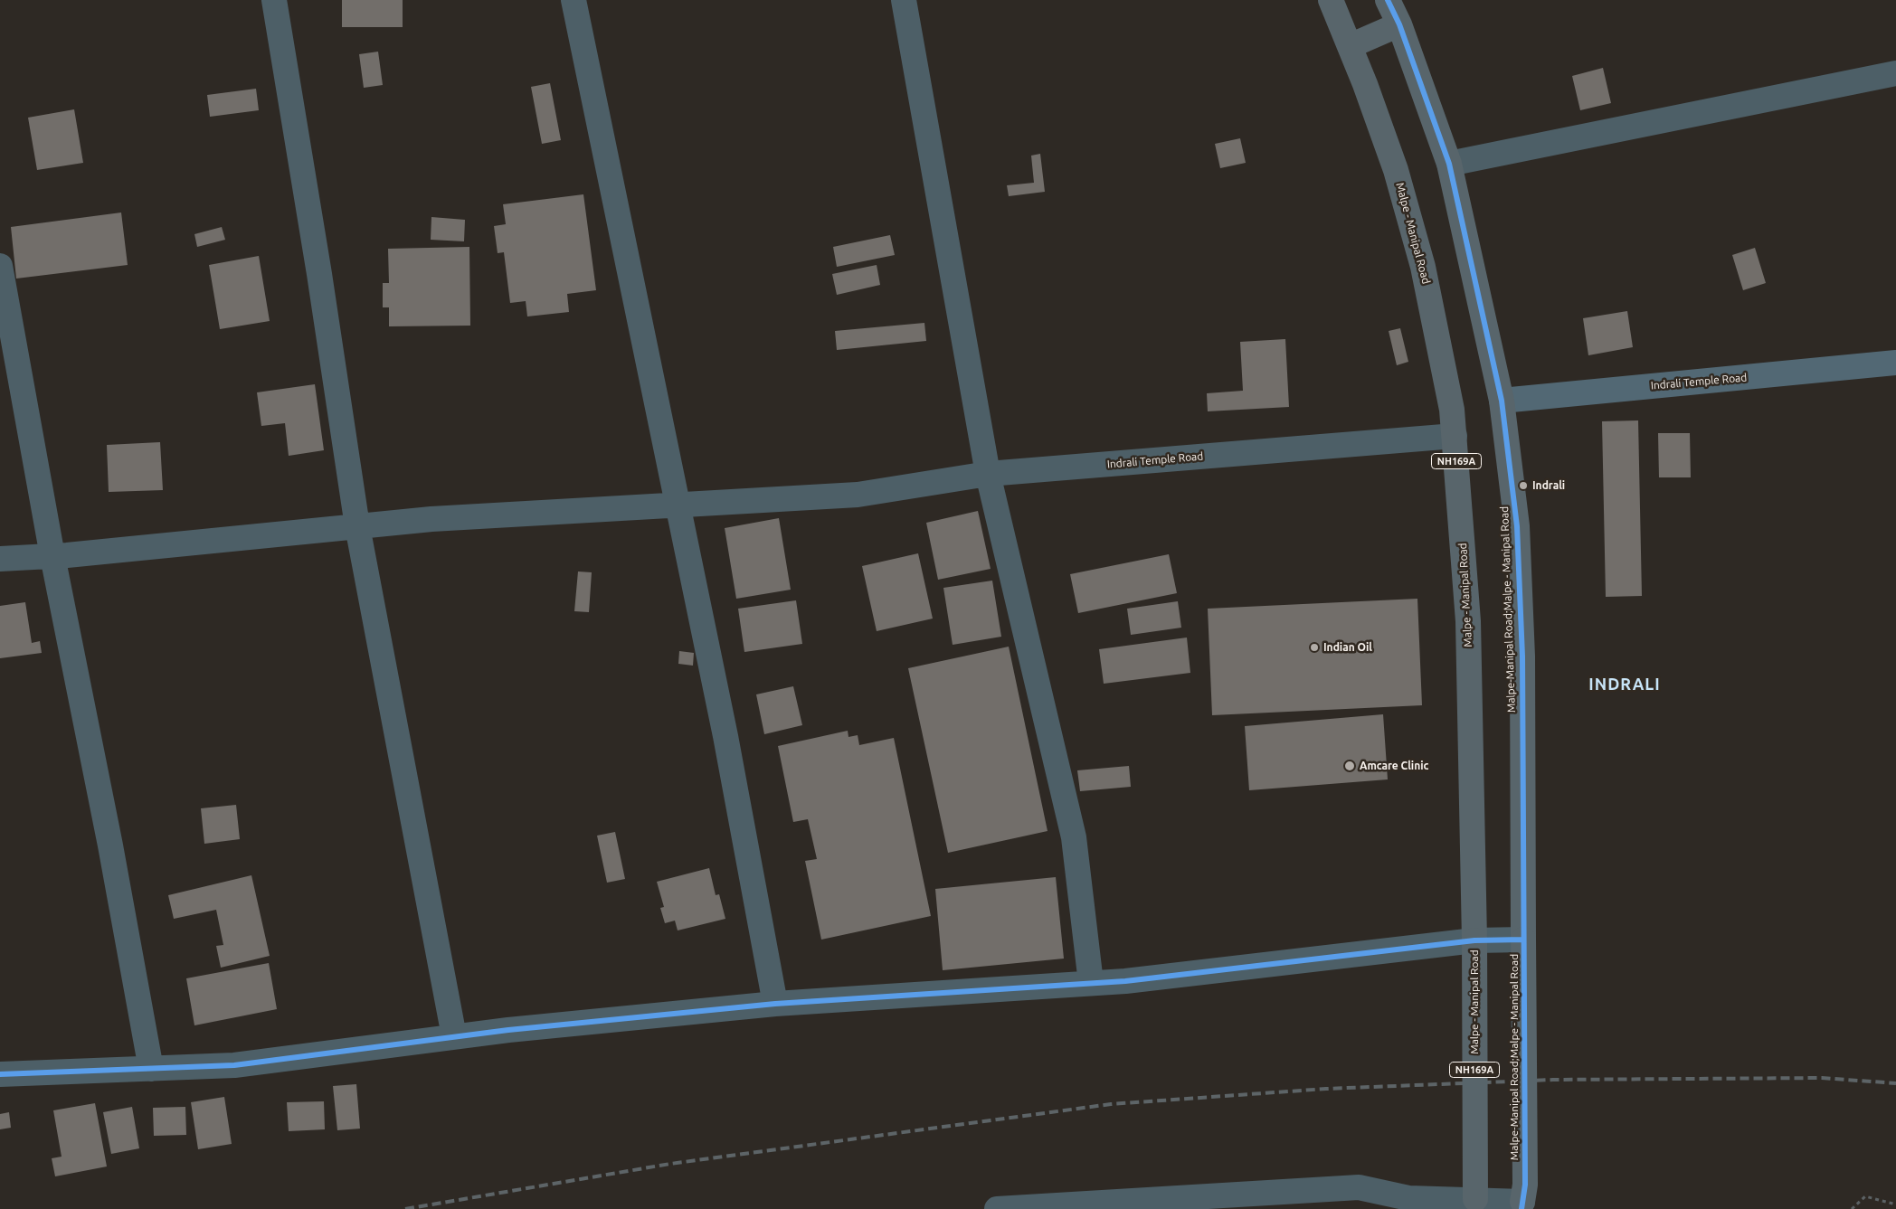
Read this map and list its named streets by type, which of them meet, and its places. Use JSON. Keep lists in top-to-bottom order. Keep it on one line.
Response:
{"streets":{"highway":["Malpe - Manipal Road","NH169A","Malpe-Manipal Road;Malpe - Manipal Road"],"street":["Indrali Temple Road"]},"crossings":[["Malpe - Manipal Road","Indrali Temple Road"],["Indrali Temple Road","Malpe-Manipal Road;Malpe - Manipal Road"]],"districts":["INDRALI"],"places":["Indrali","Indian Oil","Amcare Clinic"]}
